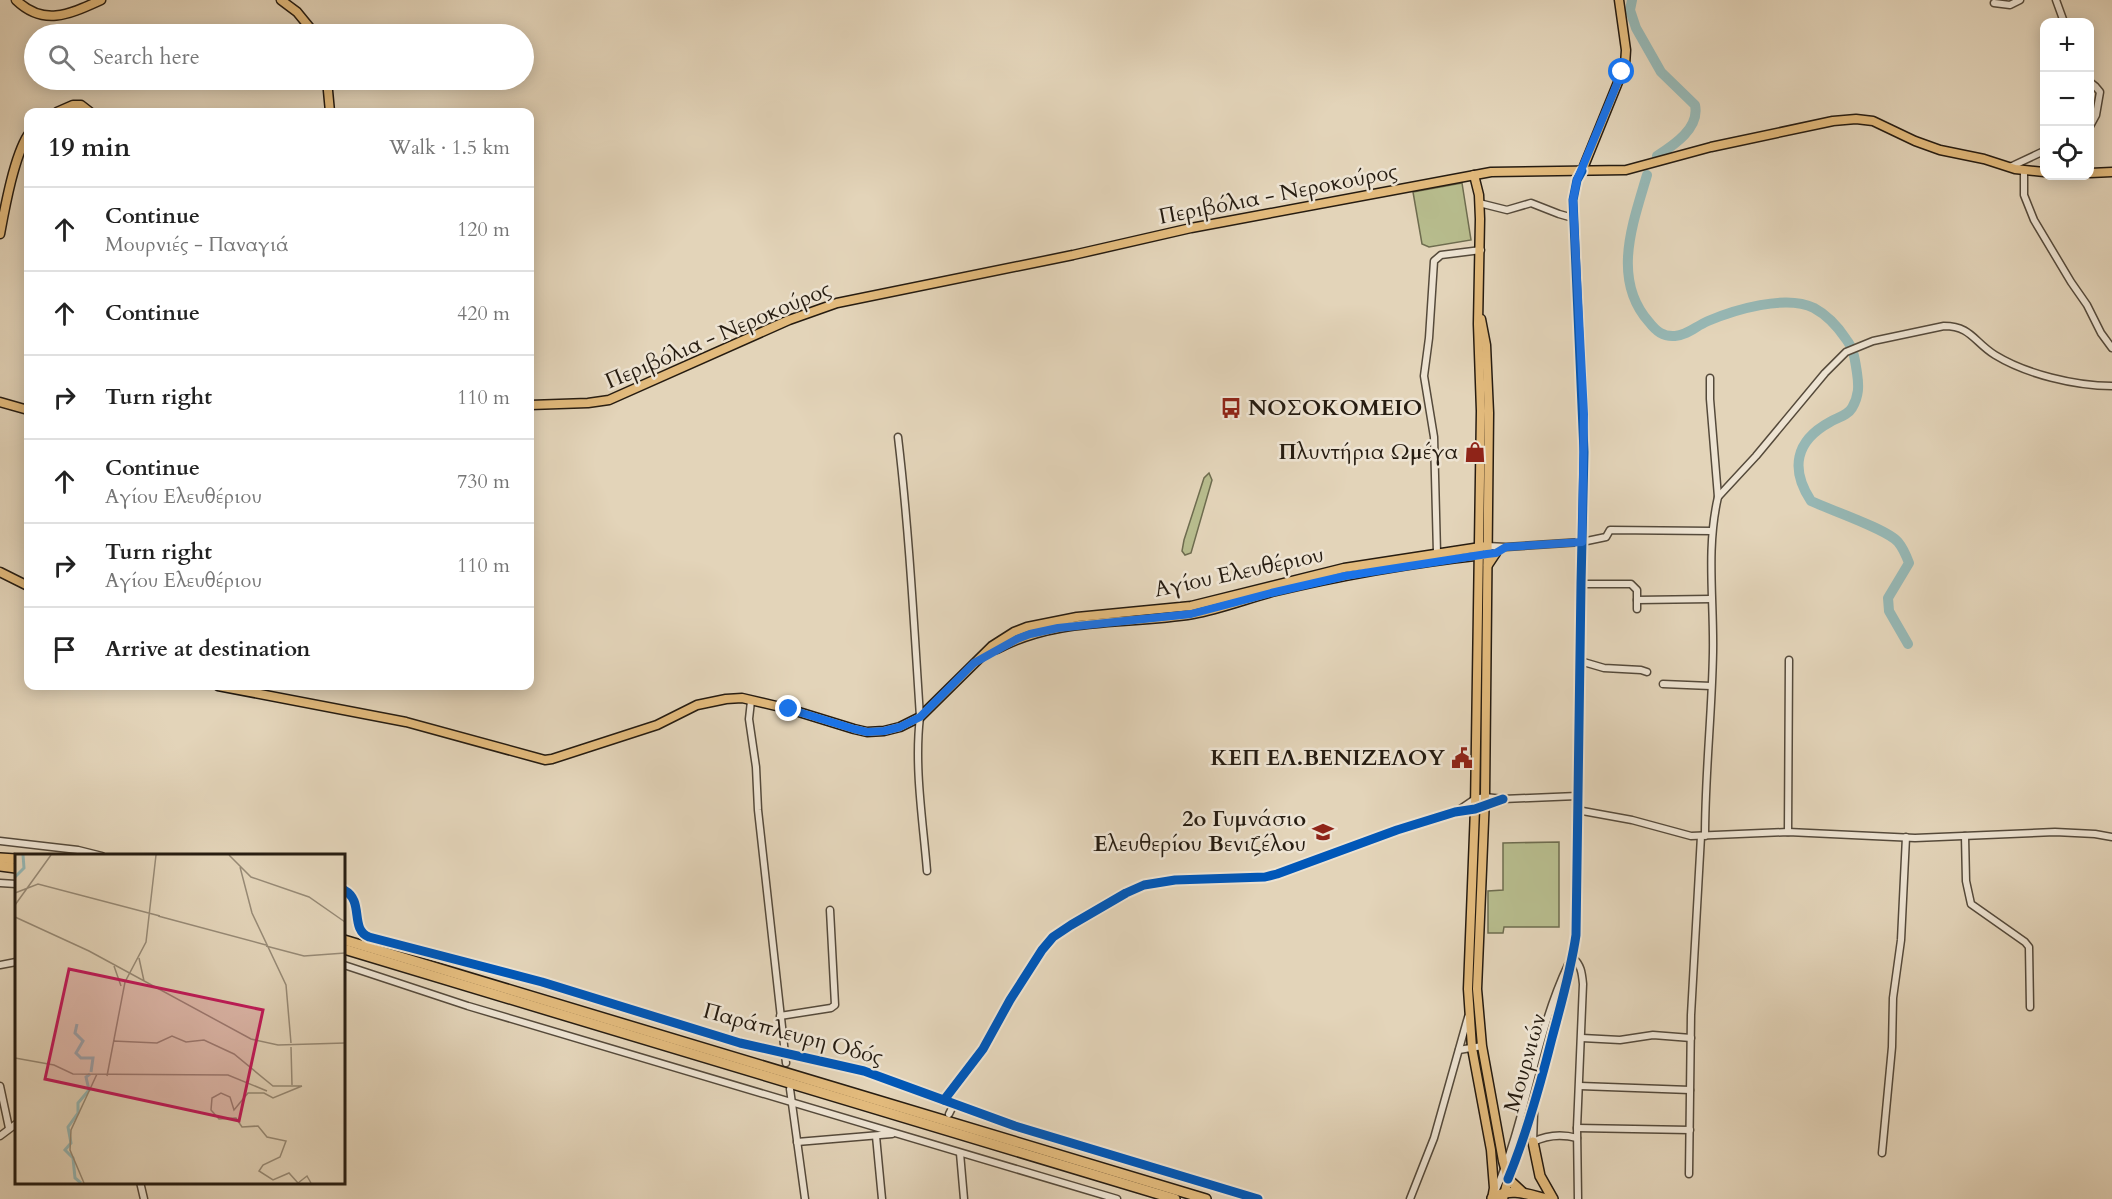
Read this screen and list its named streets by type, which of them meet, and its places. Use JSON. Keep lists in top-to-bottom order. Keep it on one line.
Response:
{"streets":{"main road":["Περιβόλια - Νεροκούρος","Αγίου Ελευθέριου","Μουρνιών"],"street":["Παράπλευρη Οδός"]},"places":{"bus stop":["ΝΟΣΟΚΟΜΕΙΟ"],"shop":["Πλυντήρια Ωμέγα"],"public building":["ΚΕΠ ΕΛ.ΒΕΝΙΖΕΛΟΥ"],"school or university":["2ο Γυμνάσιο Ελευθερίου Βενιζέλου"]},"page":{"map_buttons":["+","−"],"search":"Search here","heading":["19 min","Walk · 1.5 km"],"list":[["Continue","Μουρνιές - Παναγιά","120 m"],["Continue","420 m"],["Turn right","110 m"],["Continue","Αγίου Ελευθέριου","730 m"],["Turn right","Αγίου Ελευθέριου","110 m"],"Arrive at destination"]}}
